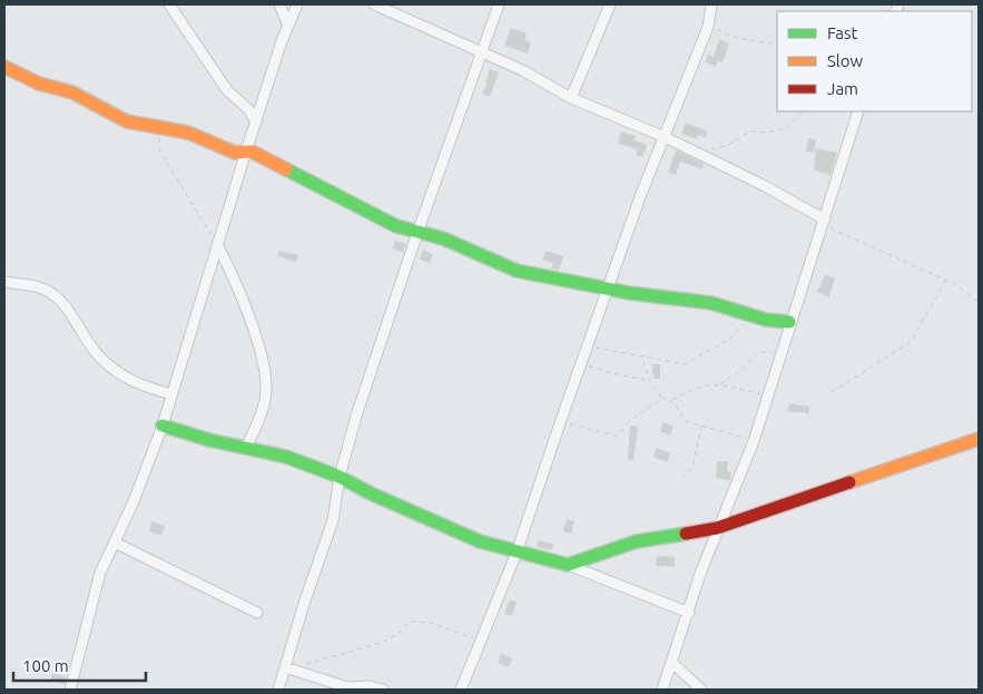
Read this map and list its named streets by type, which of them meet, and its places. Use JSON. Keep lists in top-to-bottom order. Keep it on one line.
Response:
{"legend":["Fast","Slow","Jam"],"scale_bar":"100 m"}
